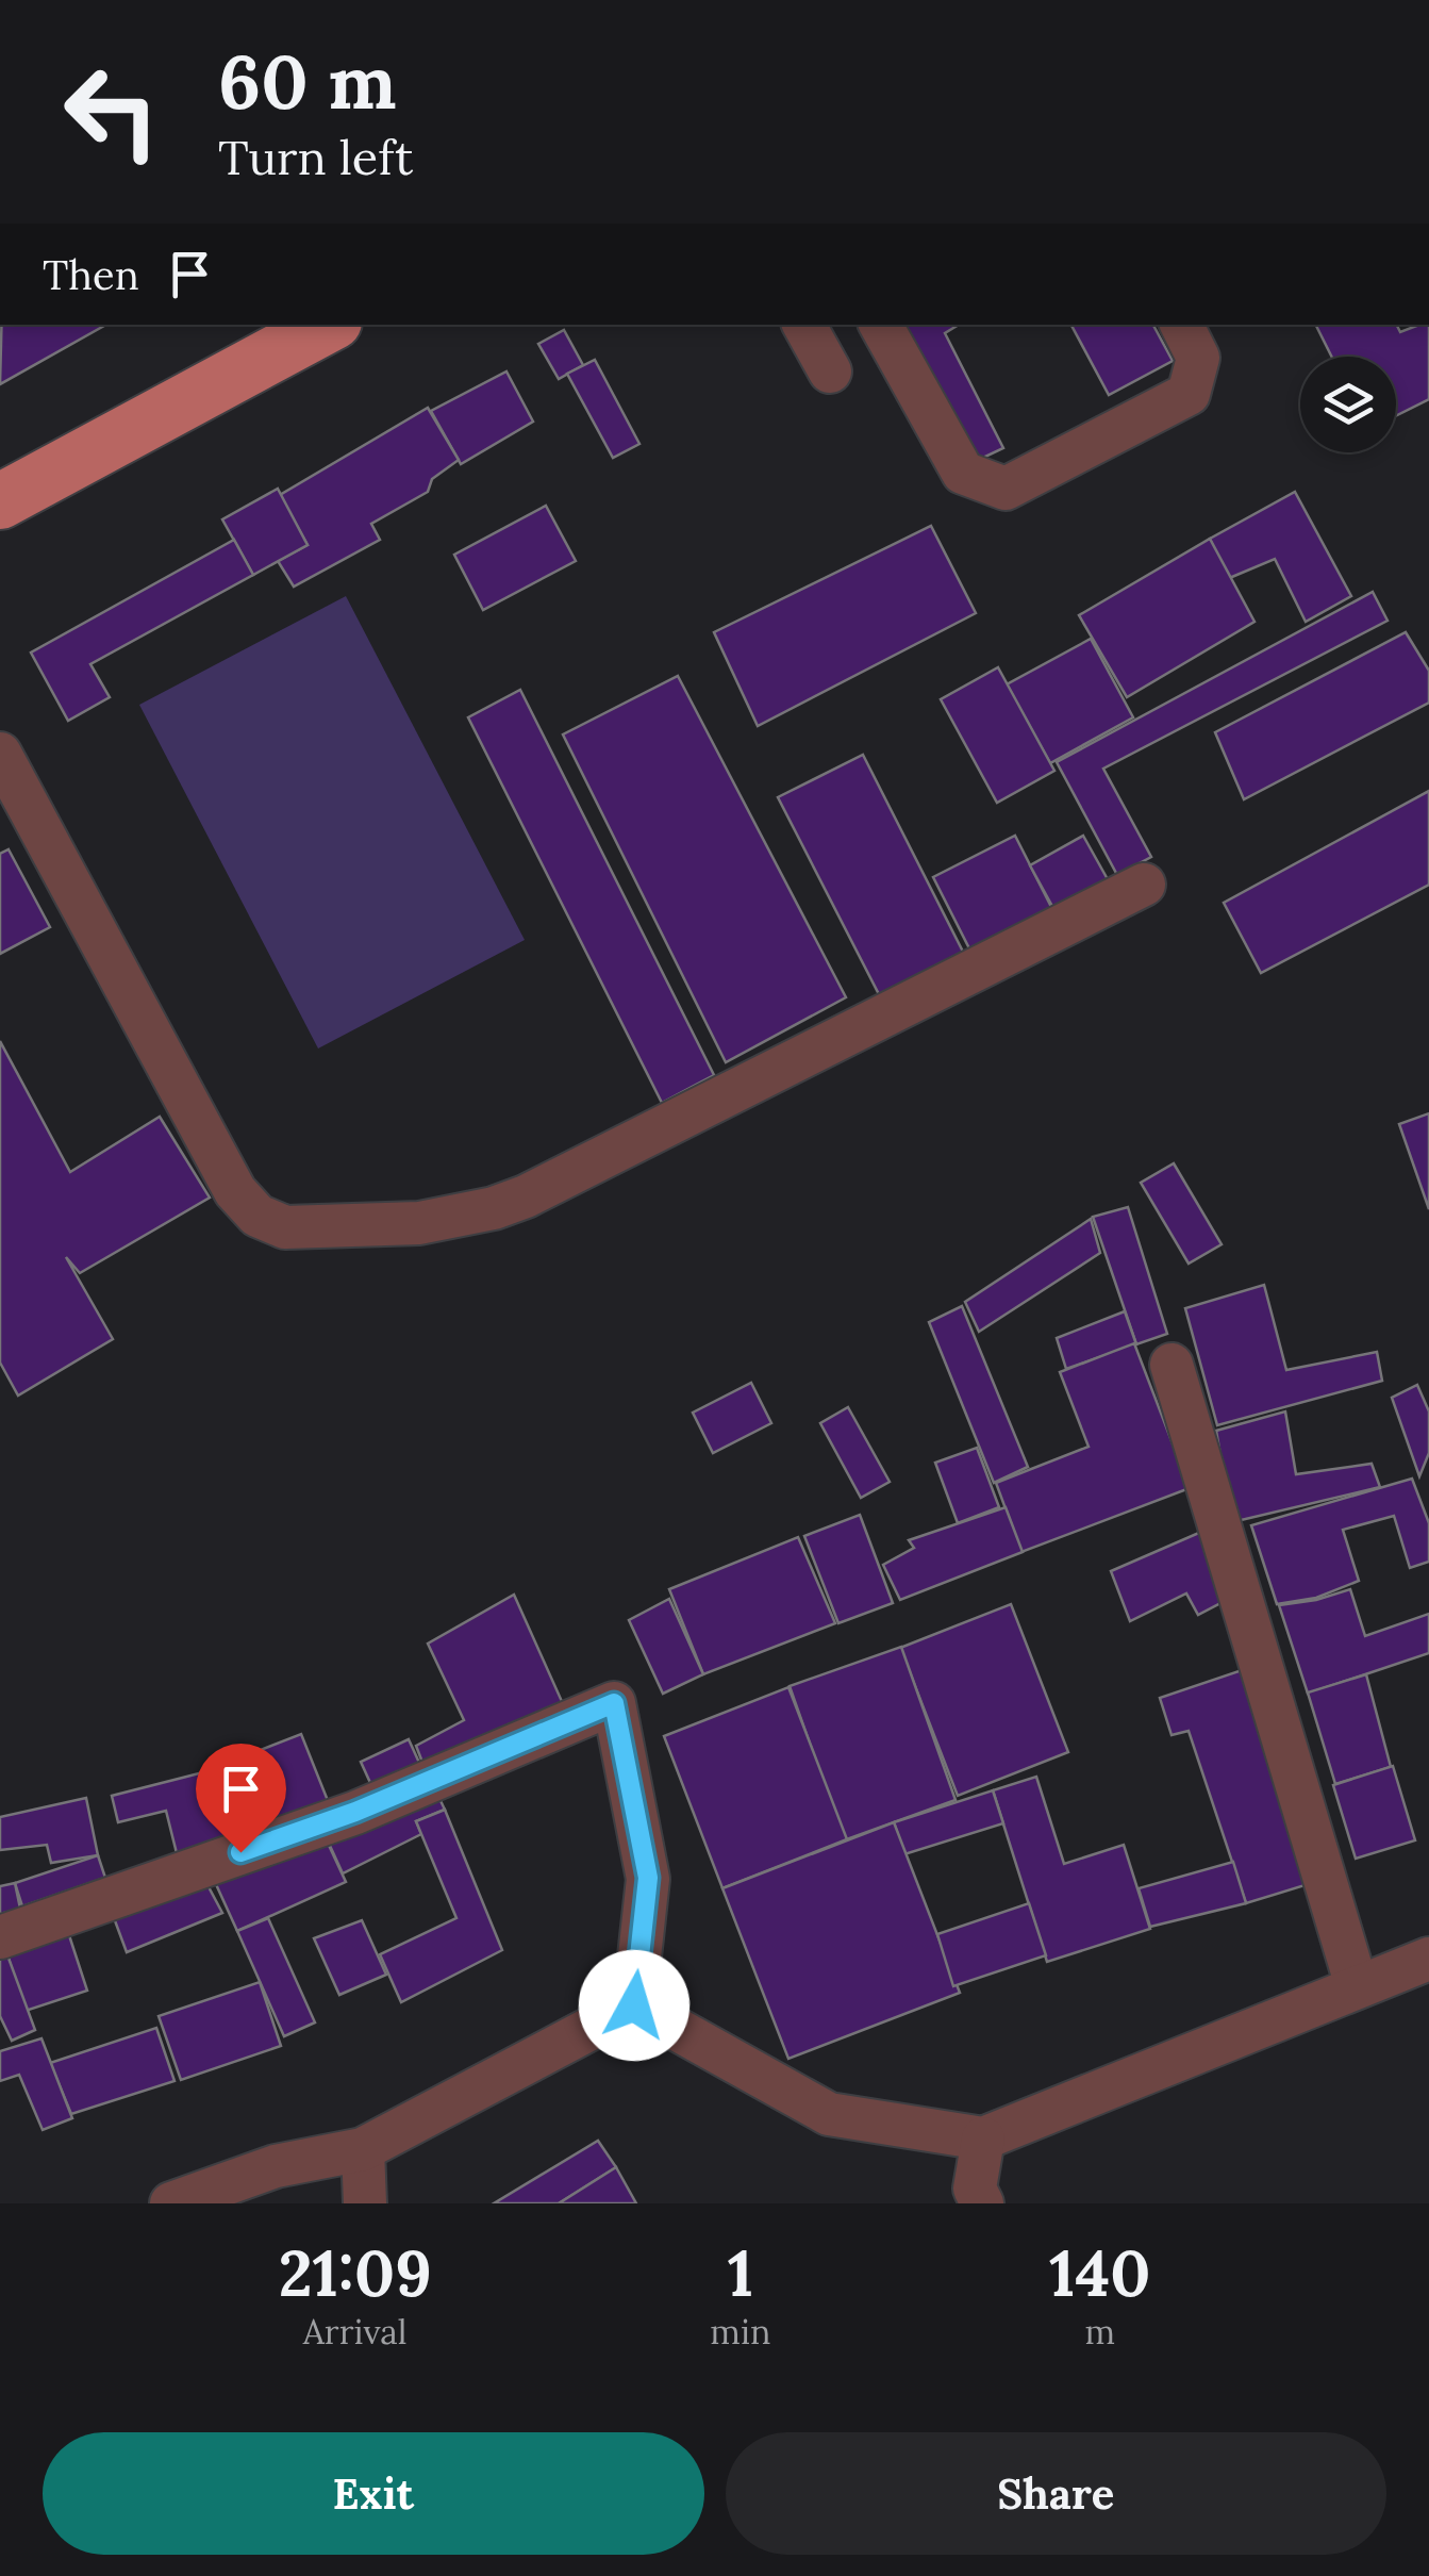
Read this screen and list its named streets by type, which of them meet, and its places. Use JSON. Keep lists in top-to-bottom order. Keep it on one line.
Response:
{"page":{"turn":["60 m","Turn left"],"then":"Then","eta":["21:09","Arrival","1","min","140","m"],"buttons":["Exit","Share"]}}
